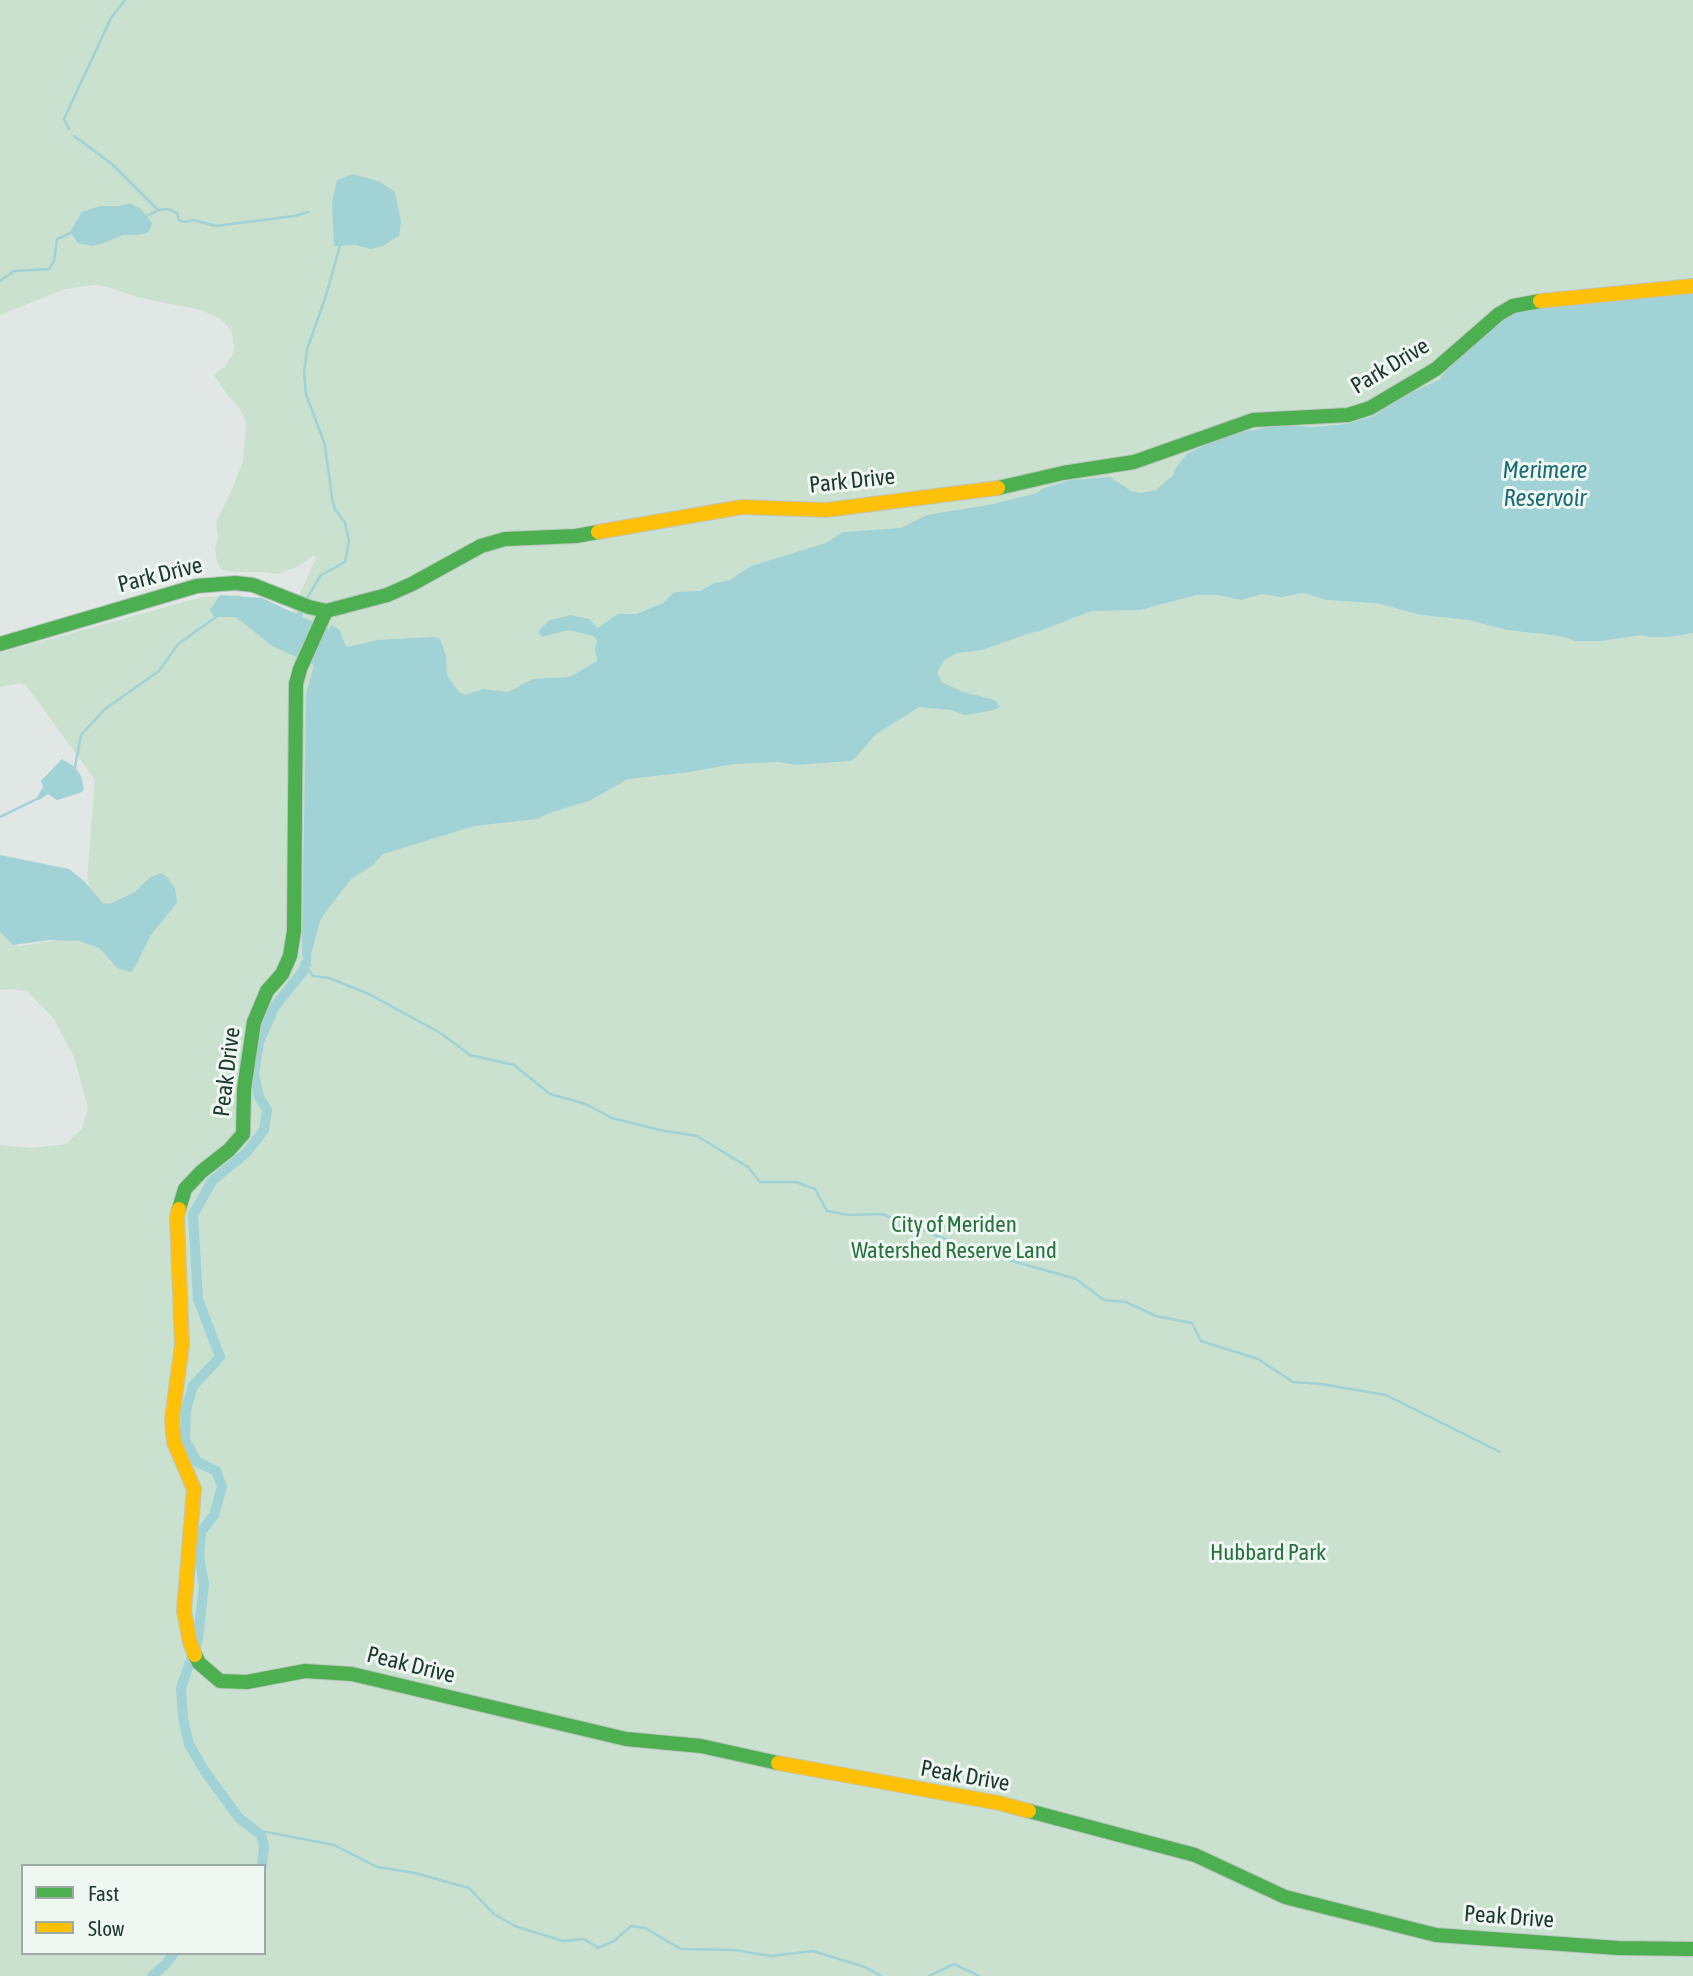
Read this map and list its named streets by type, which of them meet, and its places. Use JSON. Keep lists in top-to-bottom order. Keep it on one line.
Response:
{"streets":{"street":["Park Drive","Peak Drive"]},"crossings":[["Park Drive","Peak Drive"]],"water":["Merimere Reservoir"],"parks":["City of Meriden Watershed Reserve Land","Hubbard Park"],"legend":["Fast","Slow"]}
